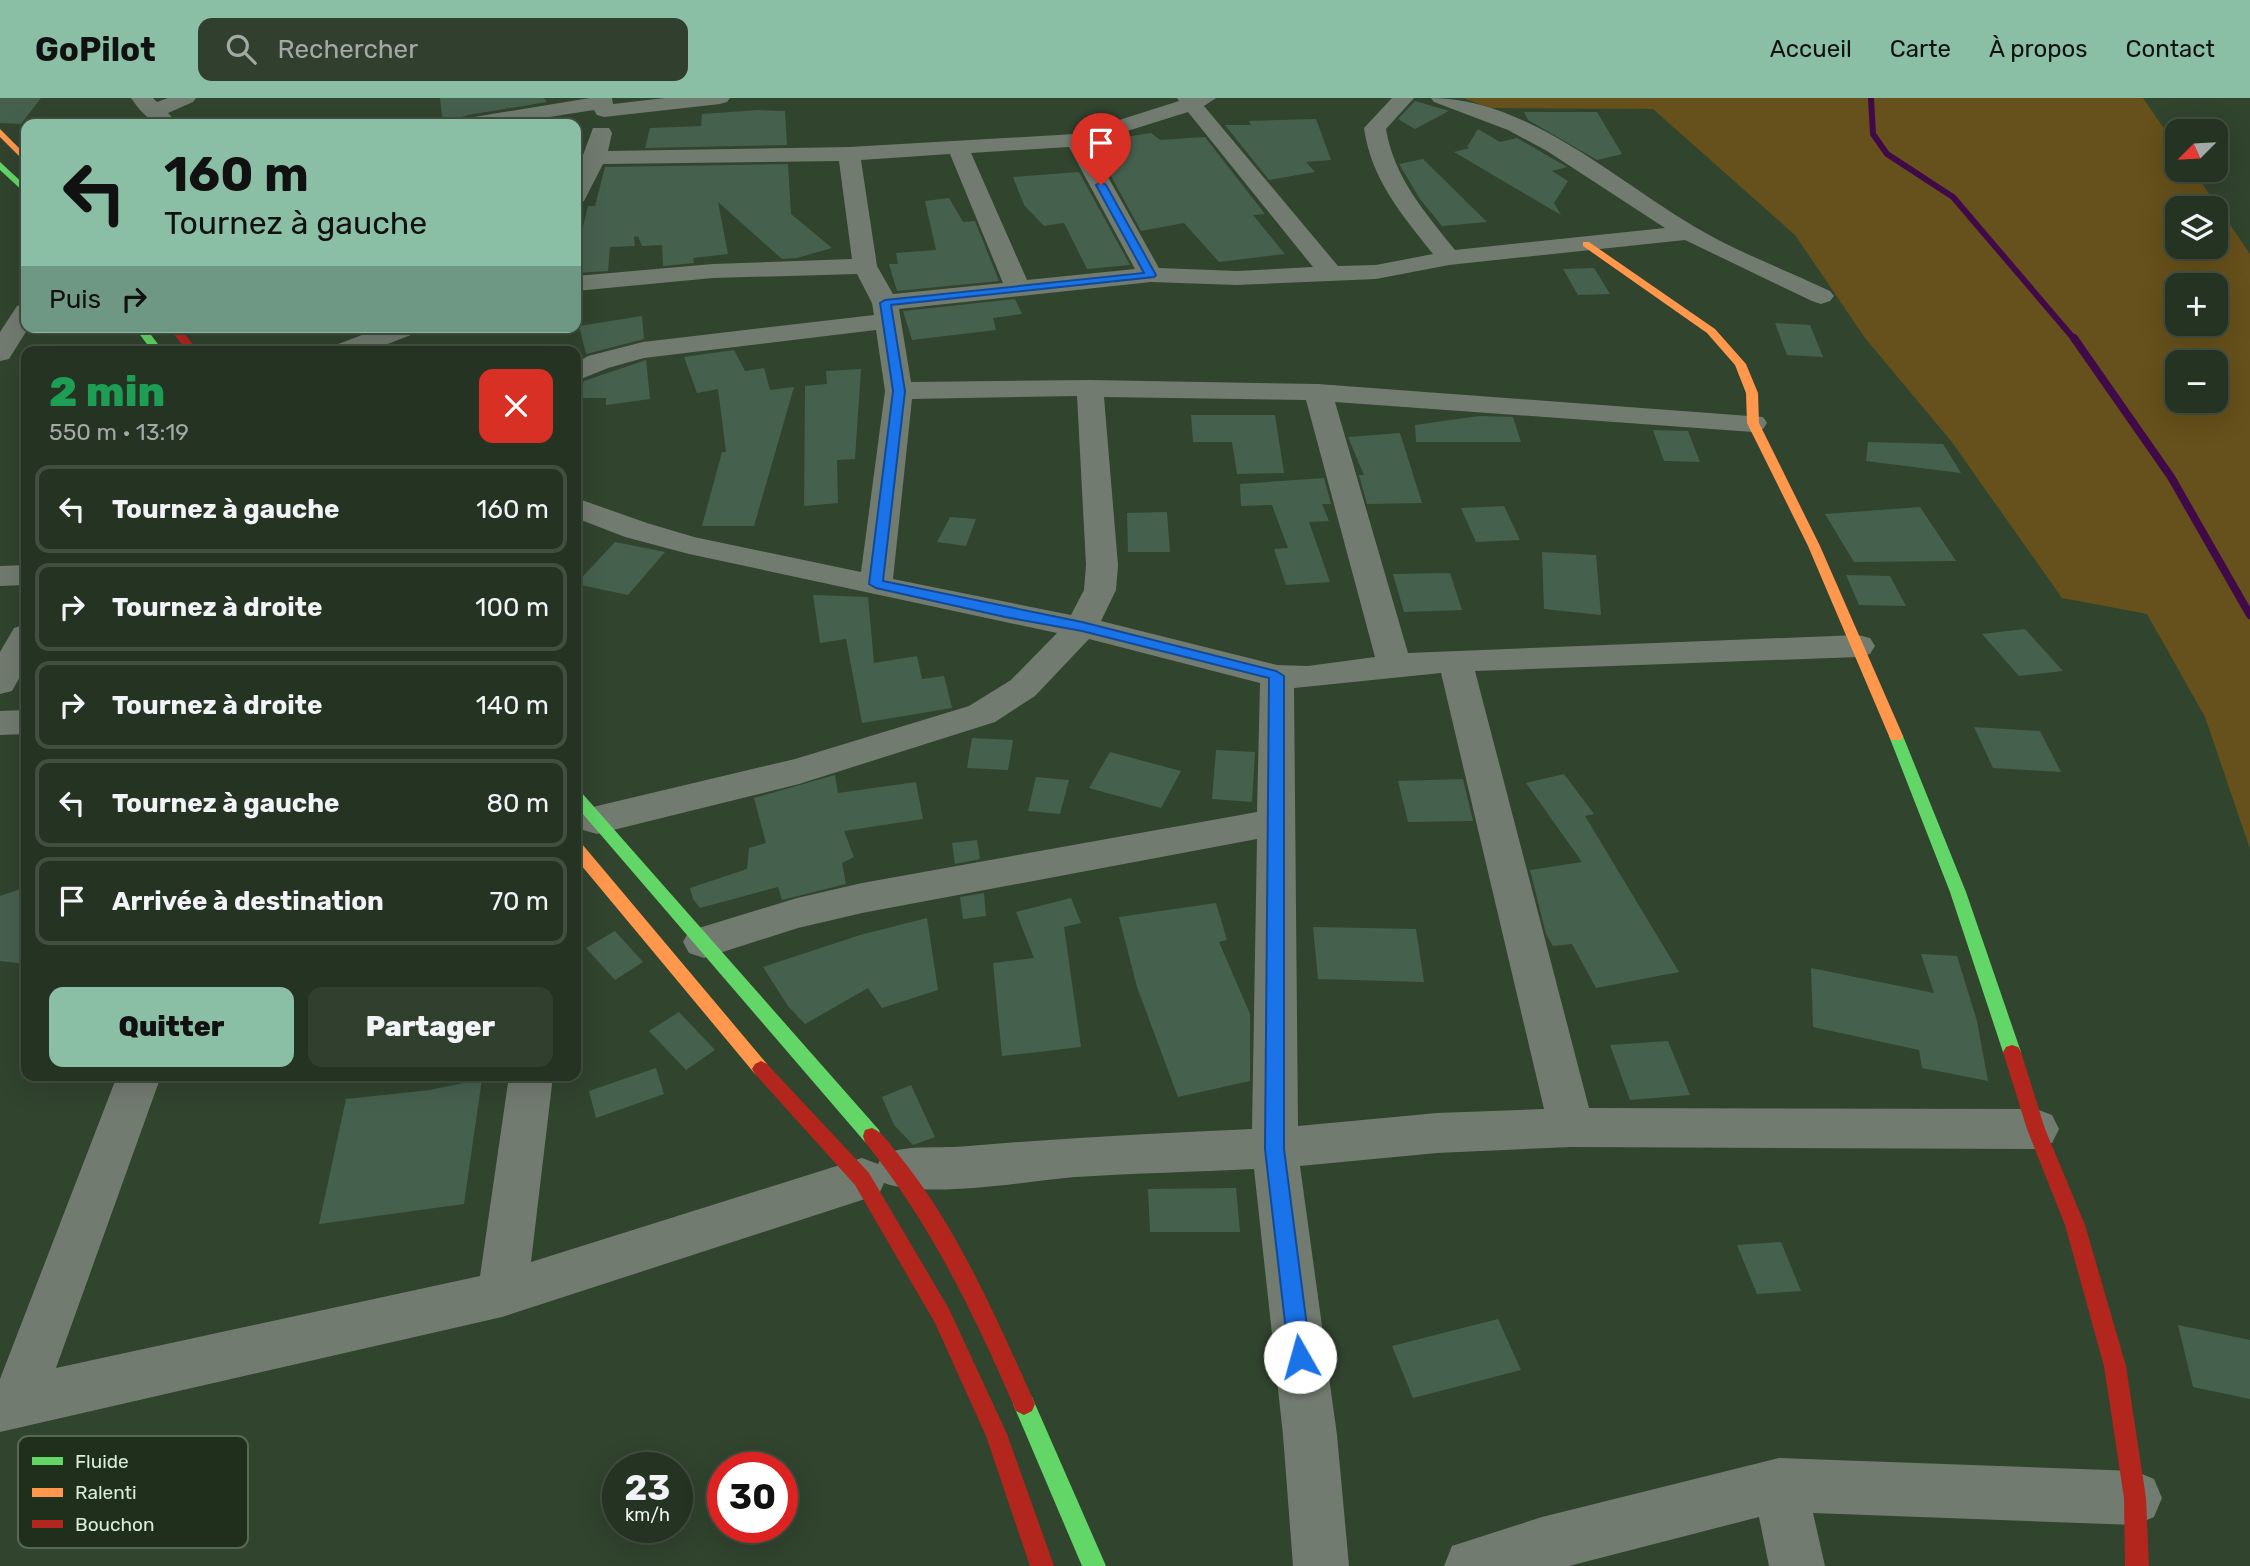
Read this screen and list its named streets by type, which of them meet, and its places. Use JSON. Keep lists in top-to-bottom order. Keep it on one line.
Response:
{"legend":["Fluide","Ralenti","Bouchon"],"north":"bottom left","page":{"header":"GoPilot","search":"Rechercher","nav":["Accueil","Carte","À propos","Contact"],"map_buttons":["+","−"],"turn":["160 m","Tournez à gauche"],"then":"Puis","heading":["2 min","550 m · 13:19"],"list":[{"name":"Tournez à gauche","value":"160 m"},{"name":"Tournez à droite","value":"100 m"},{"name":"Tournez à droite","value":"140 m"},{"name":"Tournez à gauche","value":"80 m"},{"name":"Arrivée à destination","value":"70 m"}],"buttons":["Quitter","Partager"],"speed":"23 km/h","limit":"30"}}
